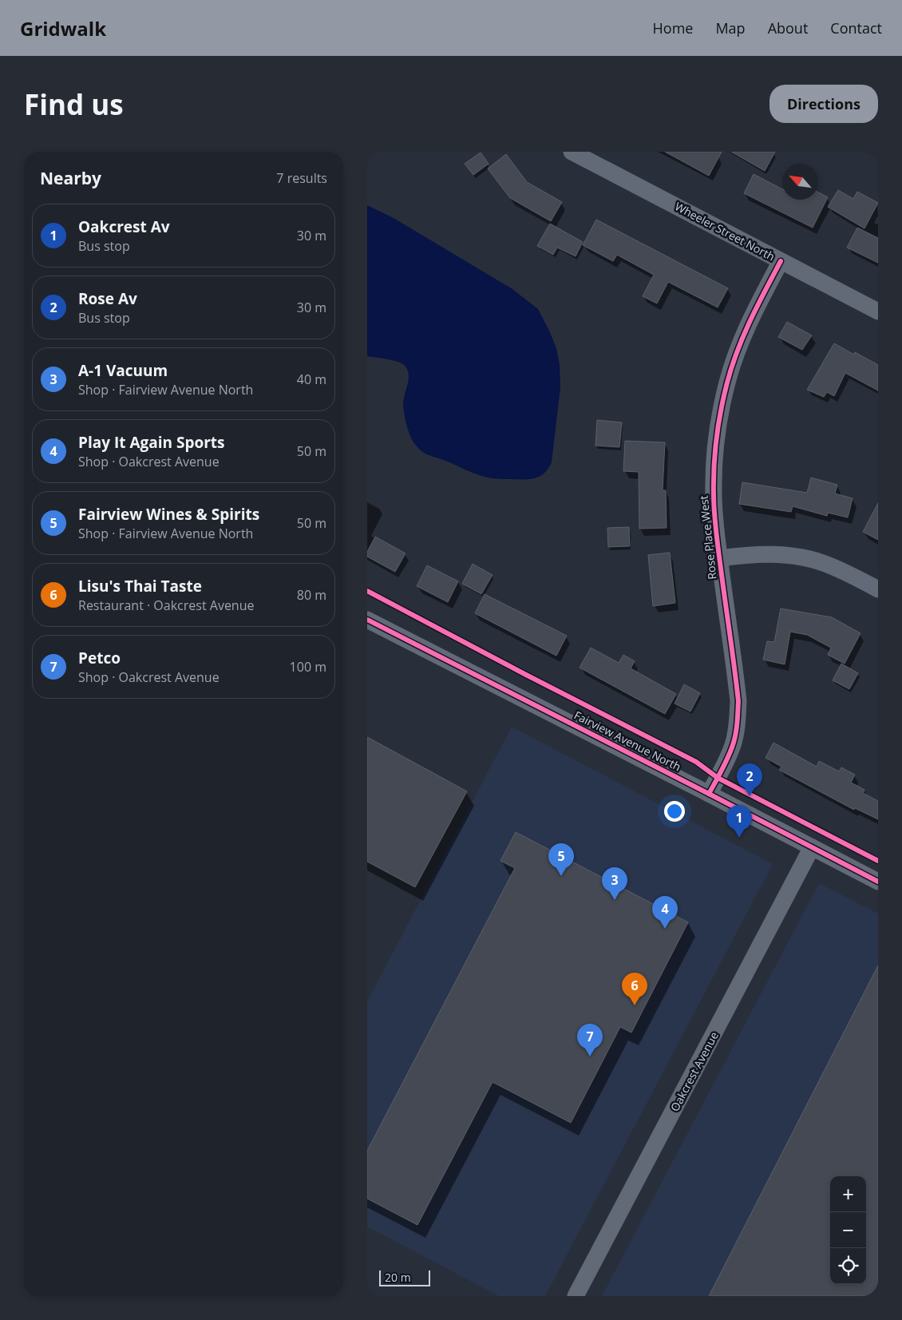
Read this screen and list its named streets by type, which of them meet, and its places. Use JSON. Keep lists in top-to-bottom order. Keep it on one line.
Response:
{"streets":{"street":["Wheeler Street North","Rose Place West","Fairview Avenue North","Oakcrest Avenue"]},"crossings":[["Wheeler Street North","Rose Place West"],["Rose Place West","Fairview Avenue North"],["Fairview Avenue North","Oakcrest Avenue"]],"scale_bar":"20 m","north":"top left","page":{"header":"Gridwalk","nav":["Home","Map","About","Contact"],"buttons":"Directions","title":"Find us","heading":["Nearby","7 results"],"list":[{"mark":"1","name":"Oakcrest Av","note":"Bus stop","value":"30 m"},{"mark":"2","name":"Rose Av","note":"Bus stop","value":"30 m"},{"mark":"3","name":"A-1 Vacuum","note":"Shop · Fairview Avenue North","value":"40 m"},{"mark":"4","name":"Play It Again Sports","note":"Shop · Oakcrest Avenue","value":"50 m"},{"mark":"5","name":"Fairview Wines & Spirits","note":"Shop · Fairview Avenue North","value":"50 m"},{"mark":"6","name":"Lisu's Thai Taste","note":"Restaurant · Oakcrest Avenue","value":"80 m"},{"mark":"7","name":"Petco","note":"Shop · Oakcrest Avenue","value":"100 m"}],"pins":["2","1","5","3","4","6","7"],"map_buttons":["+","−"],"scale":"20 m"}}
